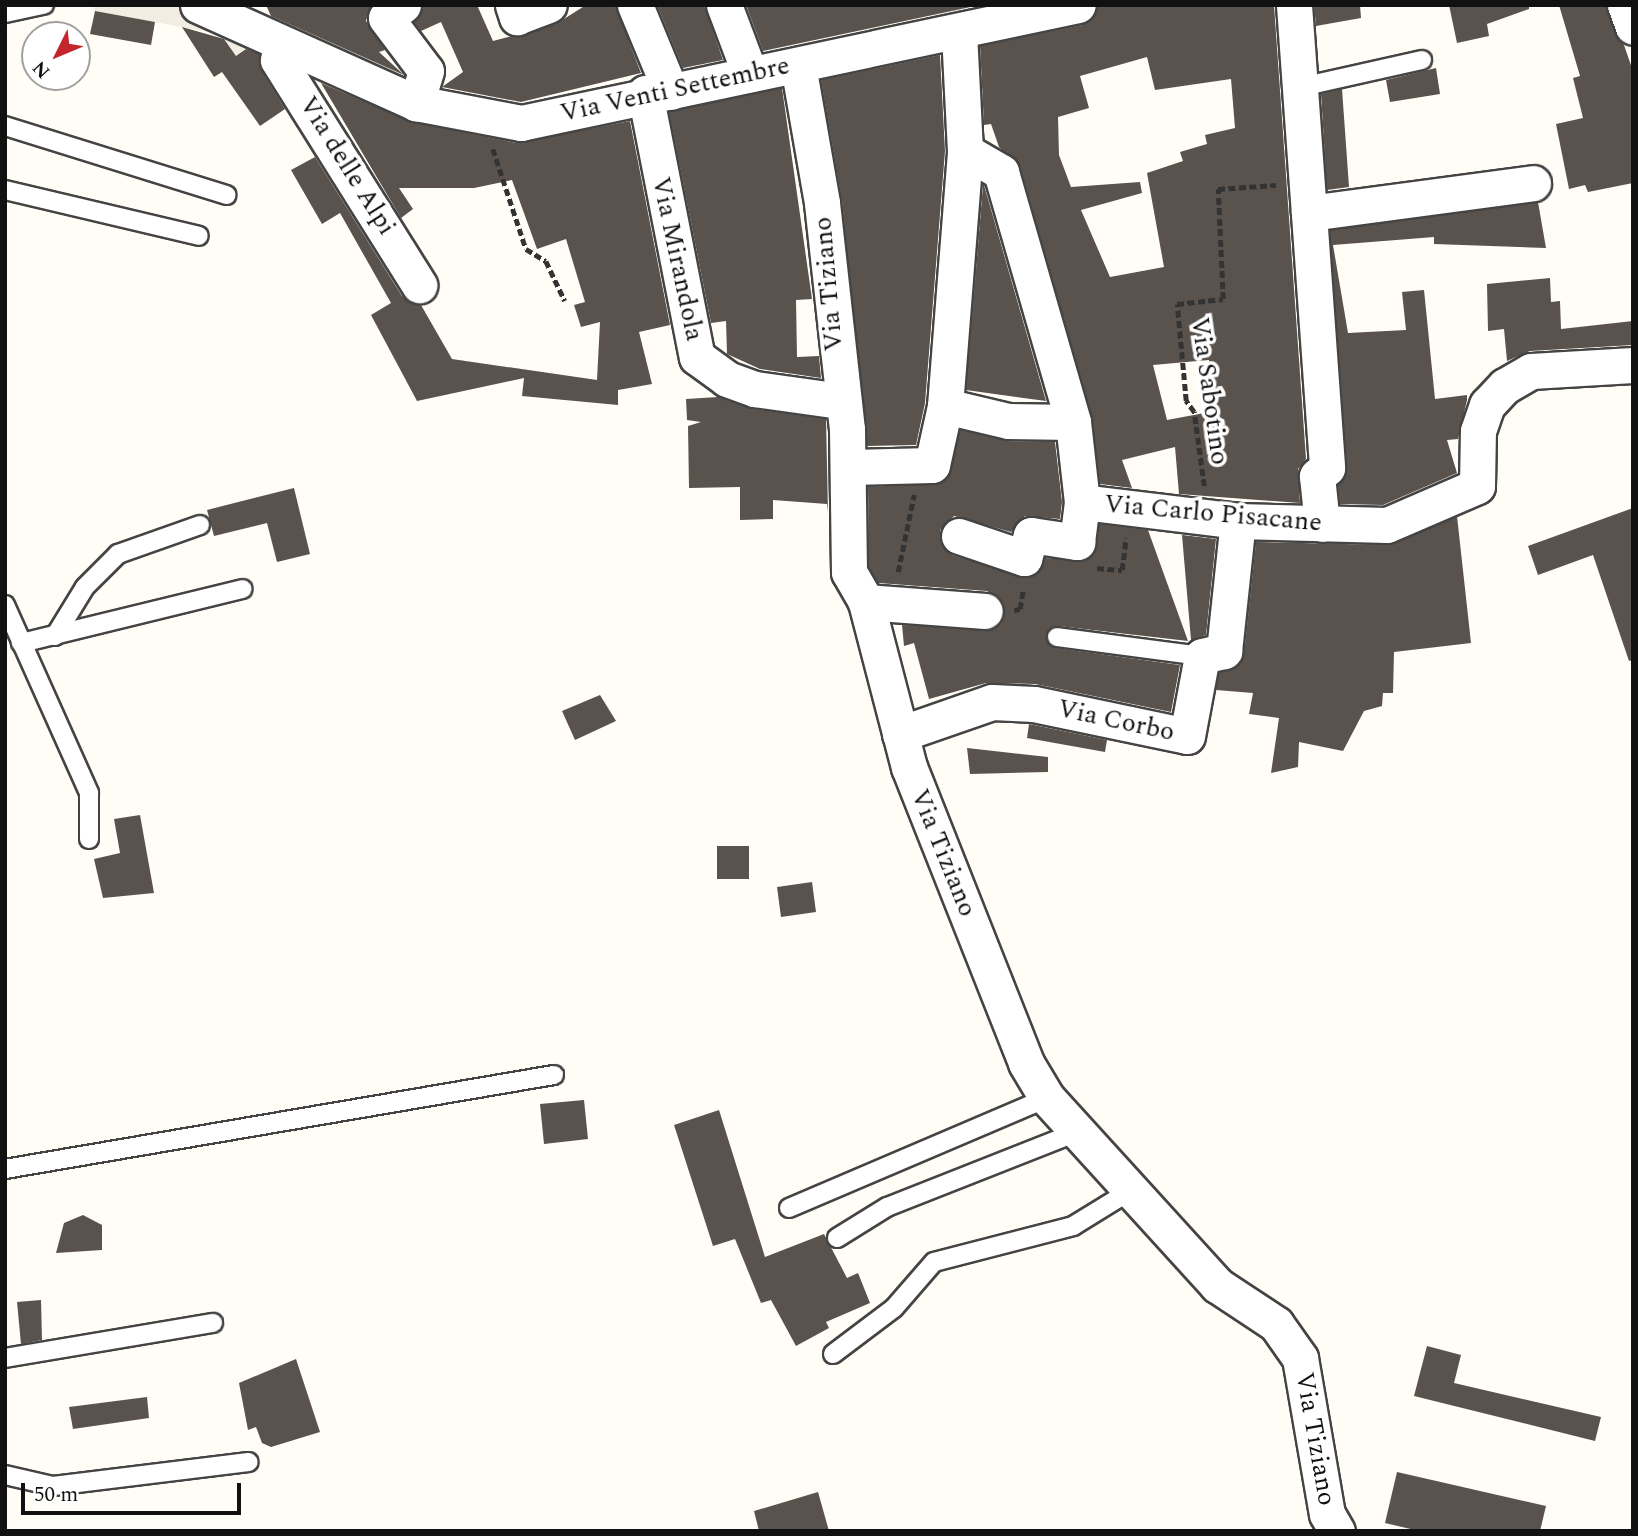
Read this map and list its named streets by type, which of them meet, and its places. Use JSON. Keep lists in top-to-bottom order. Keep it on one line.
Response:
{"streets":{"street":["Via Venti Settembre","Via delle Alpi","Via Mirandola","Via Tiziano","Via Carlo Pisacane","Via Corbo"],"path":["Via Sabotino"]},"crossings":[["Via Venti Settembre","Via delle Alpi"],["Via Venti Settembre","Via Mirandola"],["Via Venti Settembre","Via Tiziano"],["Via Mirandola","Via Tiziano"],["Via Tiziano","Via Corbo"],["Via Sabotino","Via Carlo Pisacane"]],"scale_bar":"50 m","north":"bottom left"}
